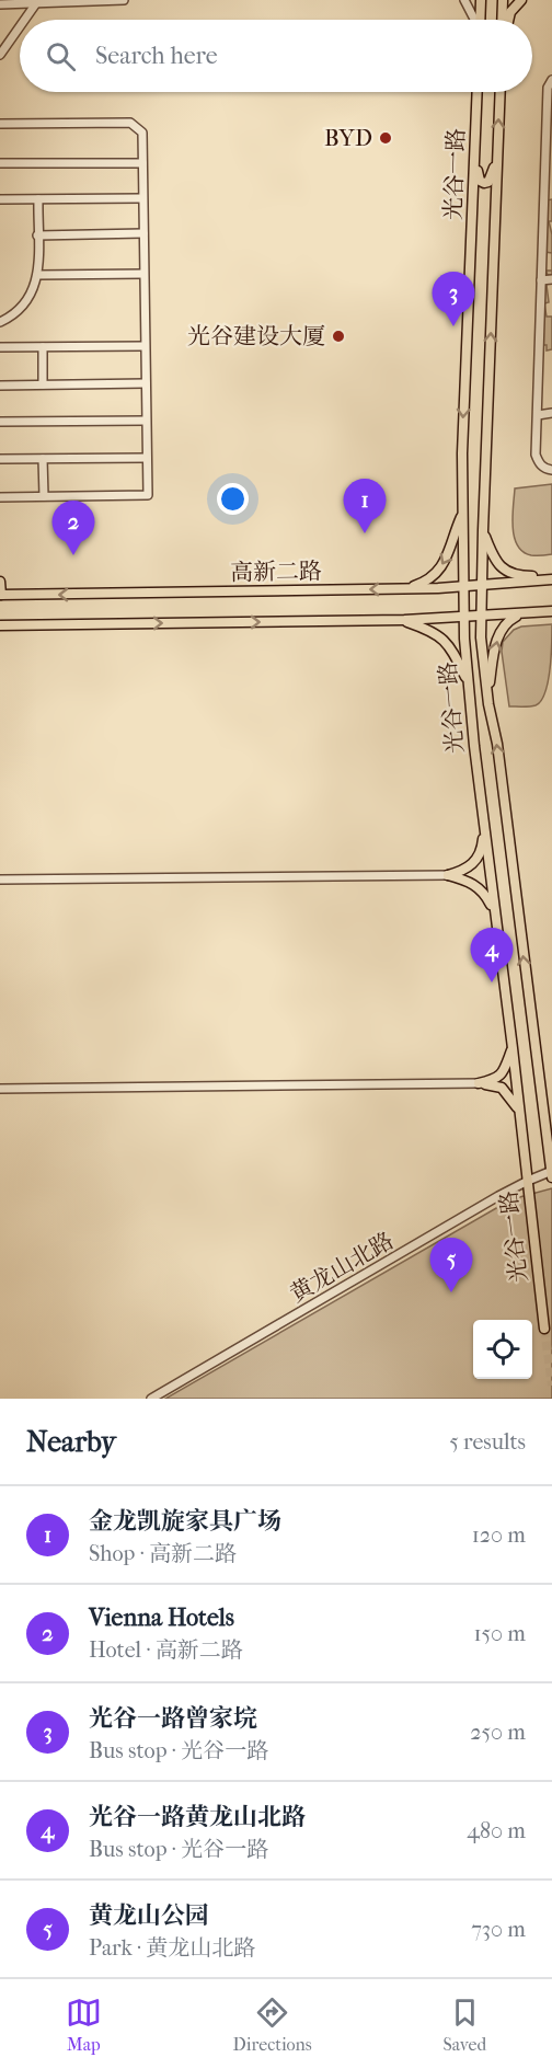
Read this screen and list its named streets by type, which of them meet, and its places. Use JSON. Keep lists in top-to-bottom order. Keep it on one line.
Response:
{"streets":{"main road":["光谷一路","高新二路"],"street":["黄龙山北路"]},"crossings":[["光谷一路","高新二路"],["光谷一路","黄龙山北路"]],"places":["BYD","光谷建设大厦"],"page":{"search":"Search here","pins":["3","1","2","4","5"],"heading":["Nearby","5 results"],"list":[{"mark":"1","name":"金龙凯旋家具广场","note":"Shop · 高新二路","value":"120 m"},{"mark":"2","name":"Vienna Hotels","note":"Hotel · 高新二路","value":"150 m"},{"mark":"3","name":"光谷一路曾家垸","note":"Bus stop · 光谷一路","value":"250 m"},{"mark":"4","name":"光谷一路黄龙山北路","note":"Bus stop · 光谷一路","value":"480 m"},{"mark":"5","name":"黄龙山公园","note":"Park · 黄龙山北路","value":"730 m"}],"nav":["Map","Directions","Saved"]}}
